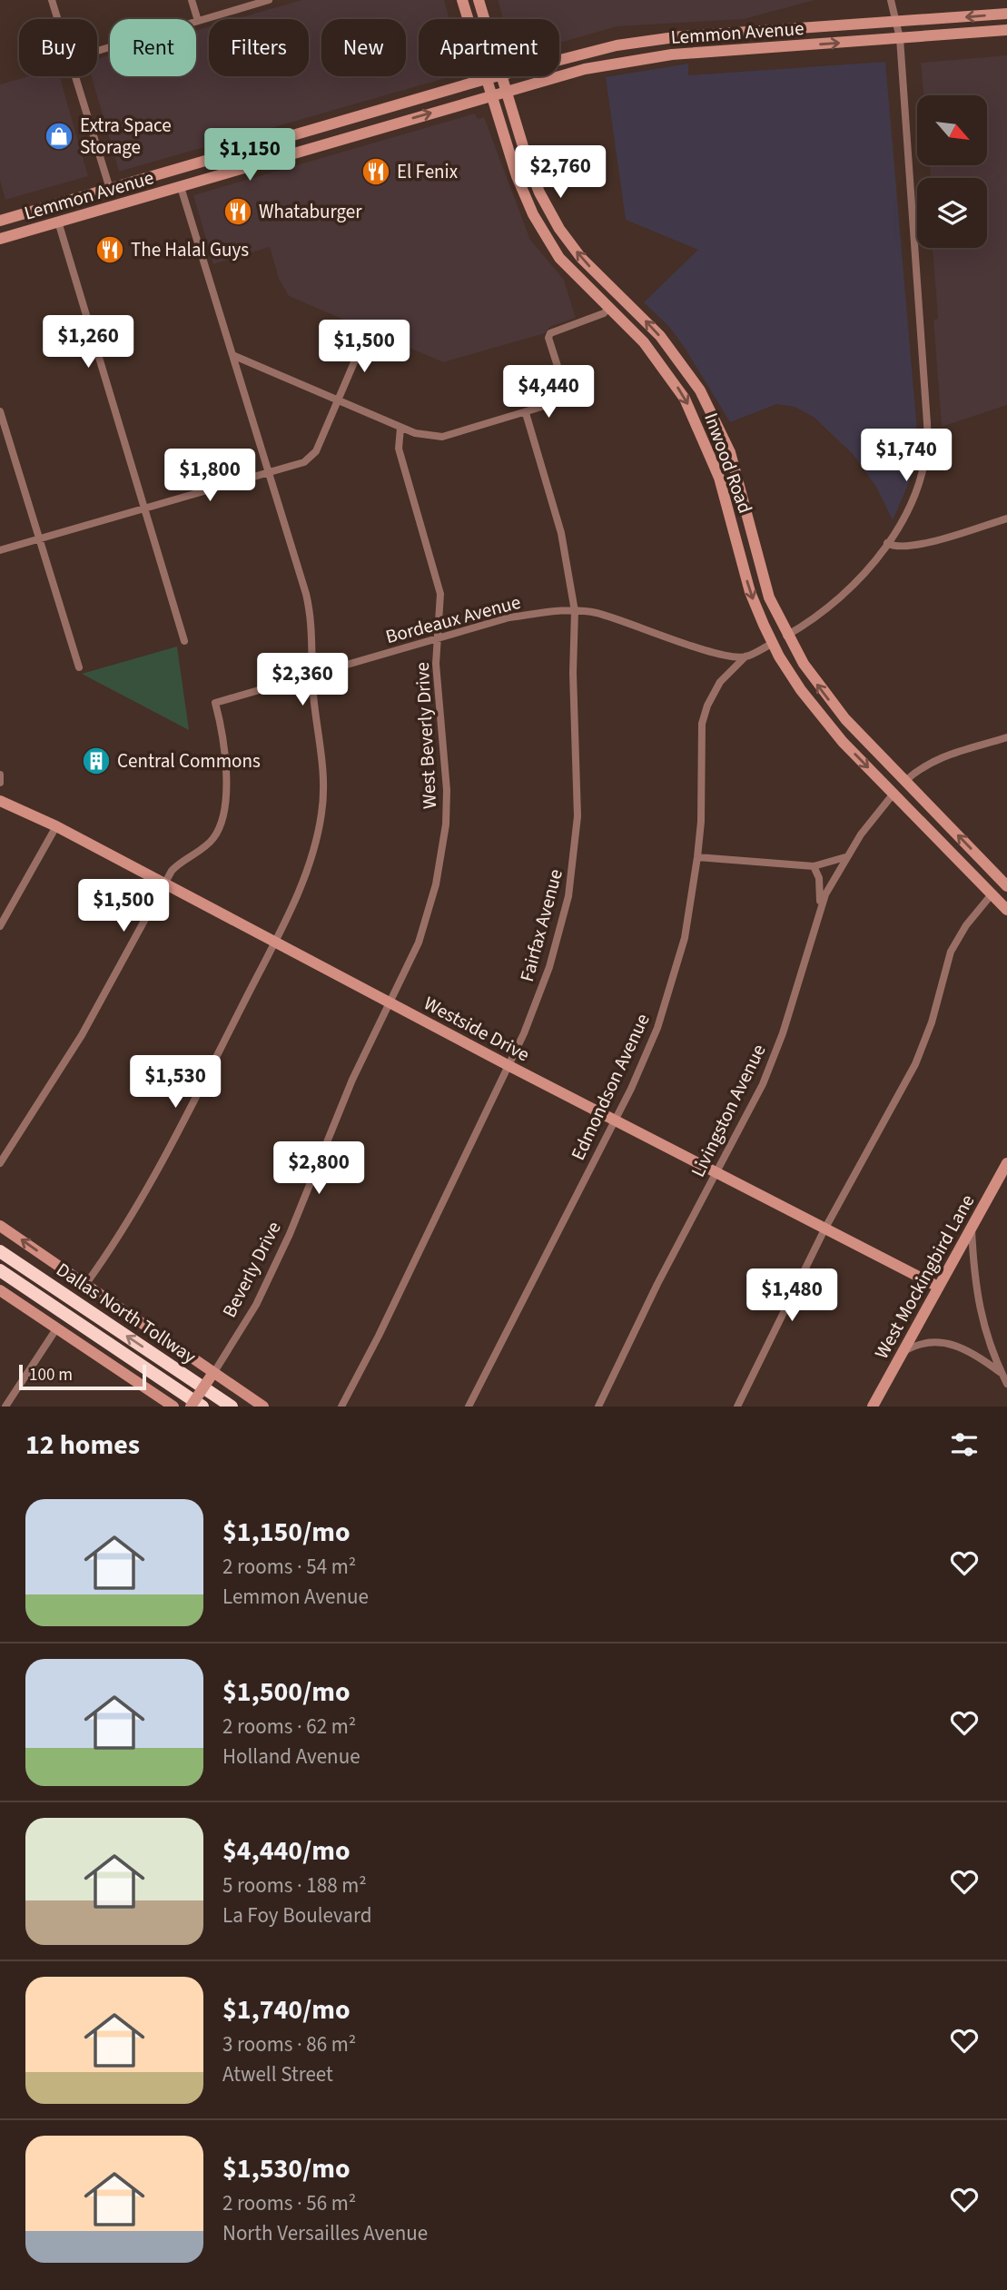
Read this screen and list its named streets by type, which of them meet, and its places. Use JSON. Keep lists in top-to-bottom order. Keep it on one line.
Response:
{"streets":{"highway":["Dallas North Tollway"],"main road":["Lemmon Avenue","Inwood Road","Westside Drive","Beverly Drive","West Mockingbird Lane"],"street":["Bordeaux Avenue","West Beverly Drive","Fairfax Avenue","Edmondson Avenue","Livingston Avenue"]},"crossings":[["Lemmon Avenue","Inwood Road"],["Inwood Road","Livingston Avenue"],["Bordeaux Avenue","West Beverly Drive"],["Bordeaux Avenue","Fairfax Avenue"],["Bordeaux Avenue","Westside Drive"],["Bordeaux Avenue","Edmondson Avenue"],["West Beverly Drive","Westside Drive"],["West Beverly Drive","Beverly Drive"],["Fairfax Avenue","Westside Drive"],["Westside Drive","Edmondson Avenue"],["Westside Drive","Livingston Avenue"],["Westside Drive","Beverly Drive"],["Westside Drive","West Mockingbird Lane"]],"places":{"shop":["Extra Space Storage"],"restaurant":["El Fenix","Whataburger","The Halal Guys"],"building":["Central Commons"]},"scale_bar":"100 m","north":"bottom right","page":{"chip":["Buy","Rent","Filters","New","Apartment"],"price":["$1,150","$2,760","$1,260","$1,500","$4,440","$1,740","$1,800","$2,360","$1,500","$1,530","$2,800","$1,480"],"scale":"100 m","heading":"12 homes","list":[{"name":"$1,150/mo","note":"2 rooms · 54 m² · Lemmon Avenue"},{"name":"$1,500/mo","note":"2 rooms · 62 m² · Holland Avenue"},{"name":"$4,440/mo","note":"5 rooms · 188 m² · La Foy Boulevard"},{"name":"$1,740/mo","note":"3 rooms · 86 m² · Atwell Street"},{"name":"$1,530/mo","note":"2 rooms · 56 m² · North Versailles Avenue"}]}}
